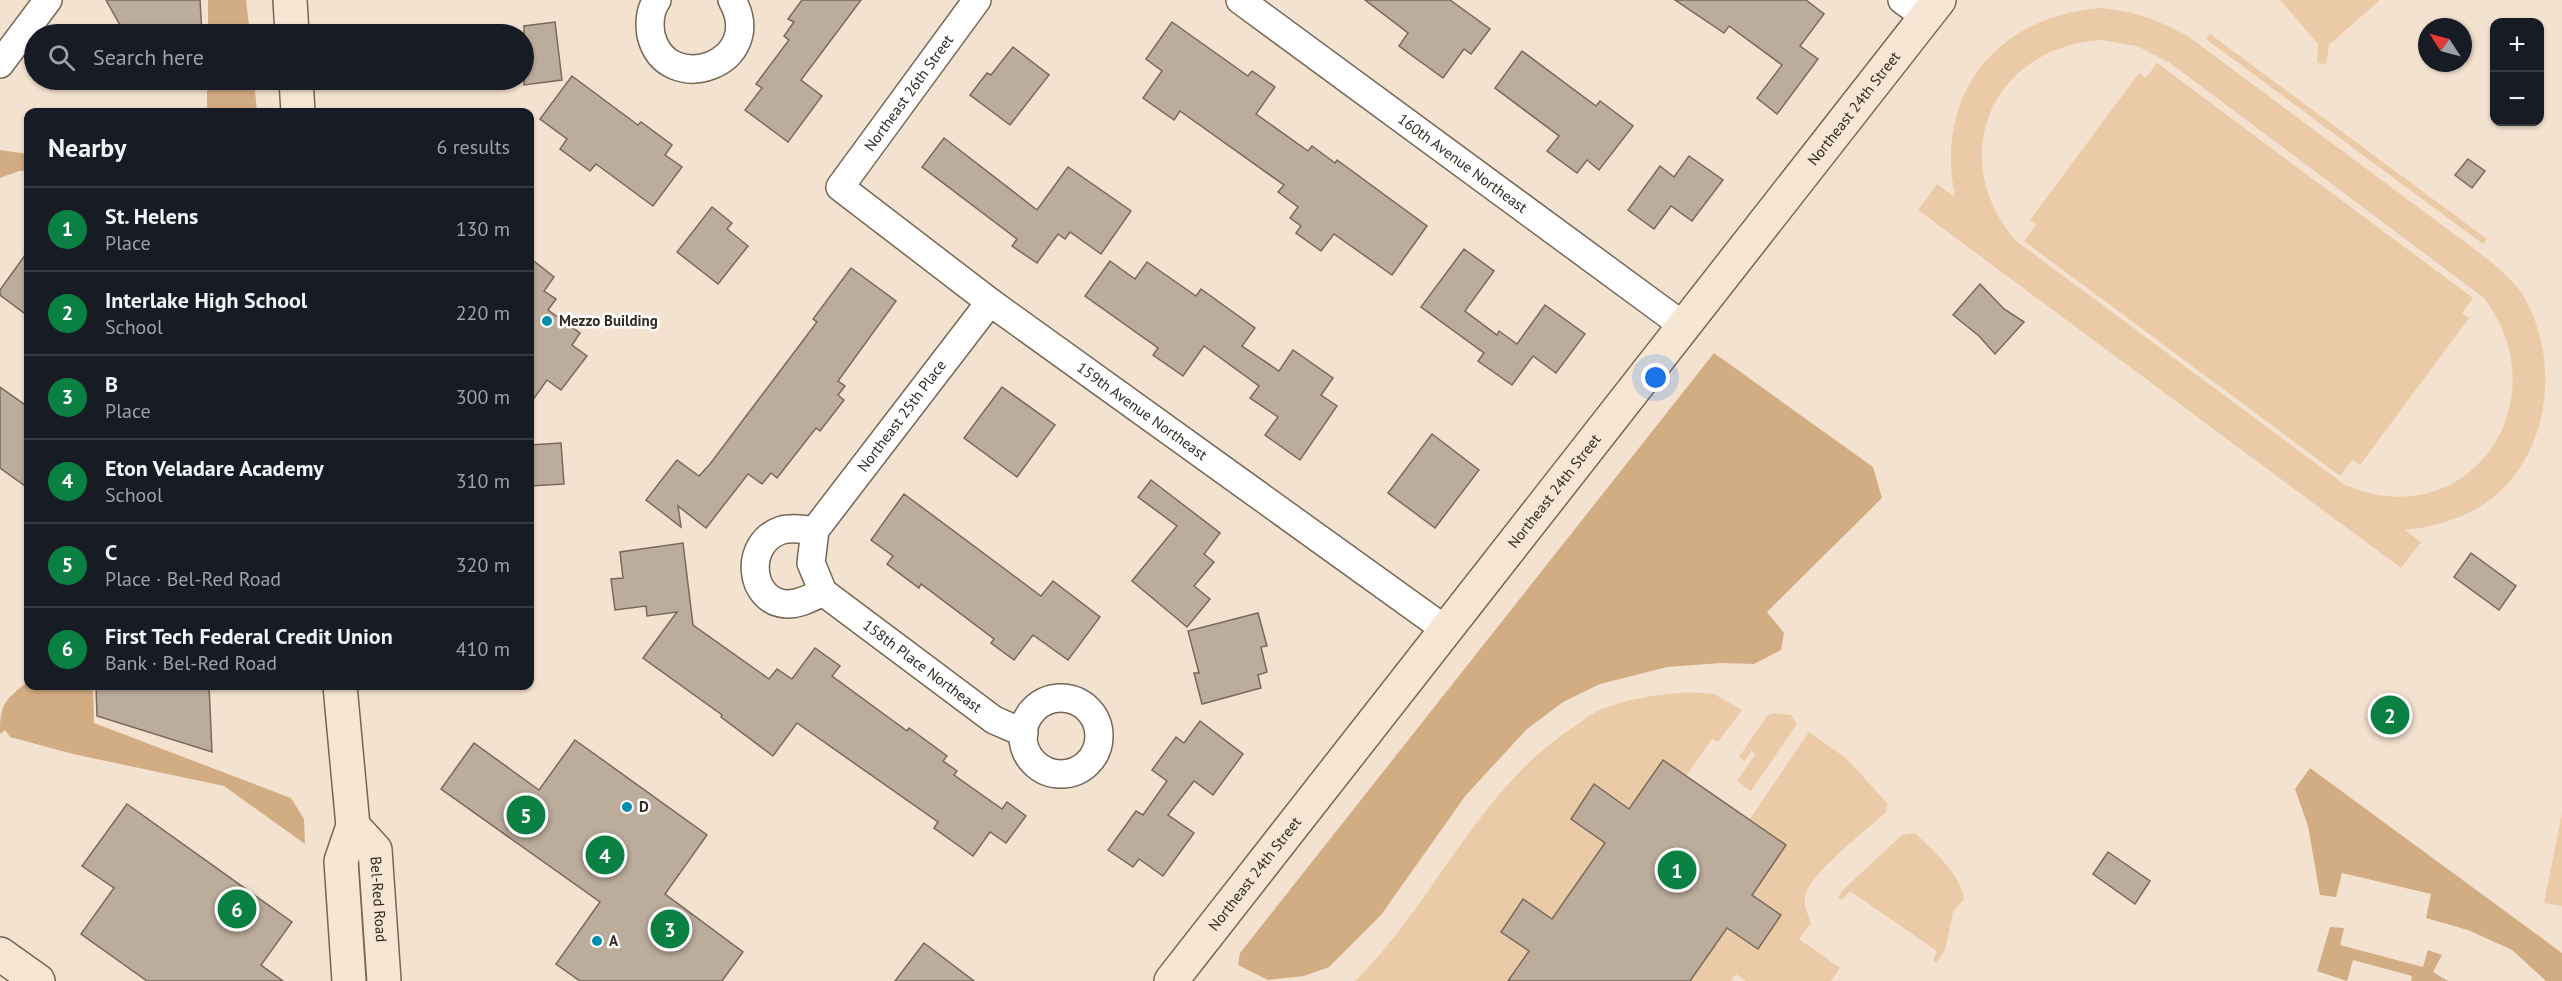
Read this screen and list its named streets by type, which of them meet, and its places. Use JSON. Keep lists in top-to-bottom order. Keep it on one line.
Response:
{"streets":{"main road":["Northeast 24th Street","Bel-Red Road"],"street":["Northeast 26th Street","160th Avenue Northeast","159th Avenue Northeast","Northeast 25th Place","158th Place Northeast"]},"crossings":[["Northeast 26th Street","159th Avenue Northeast"],["Northeast 24th Street","160th Avenue Northeast"],["Northeast 24th Street","159th Avenue Northeast"],["159th Avenue Northeast","Northeast 25th Place"]],"places":["Mezzo Building","D","A"],"north":"top left","page":{"map_buttons":["+","−"],"search":"Search here","heading":["Nearby","6 results"],"list":[{"mark":"1","name":"St. Helens","note":"Place","value":"130 m"},{"mark":"2","name":"Interlake High School","note":"School","value":"220 m"},{"mark":"3","name":"B","note":"Place","value":"300 m"},{"mark":"4","name":"Eton Veladare Academy","note":"School","value":"310 m"},{"mark":"5","name":"C","note":"Place · Bel-Red Road","value":"320 m"},{"mark":"6","name":"First Tech Federal Credit Union","note":"Bank · Bel-Red Road","value":"410 m"}],"pins":["2","5","4","1","6","3"]}}
